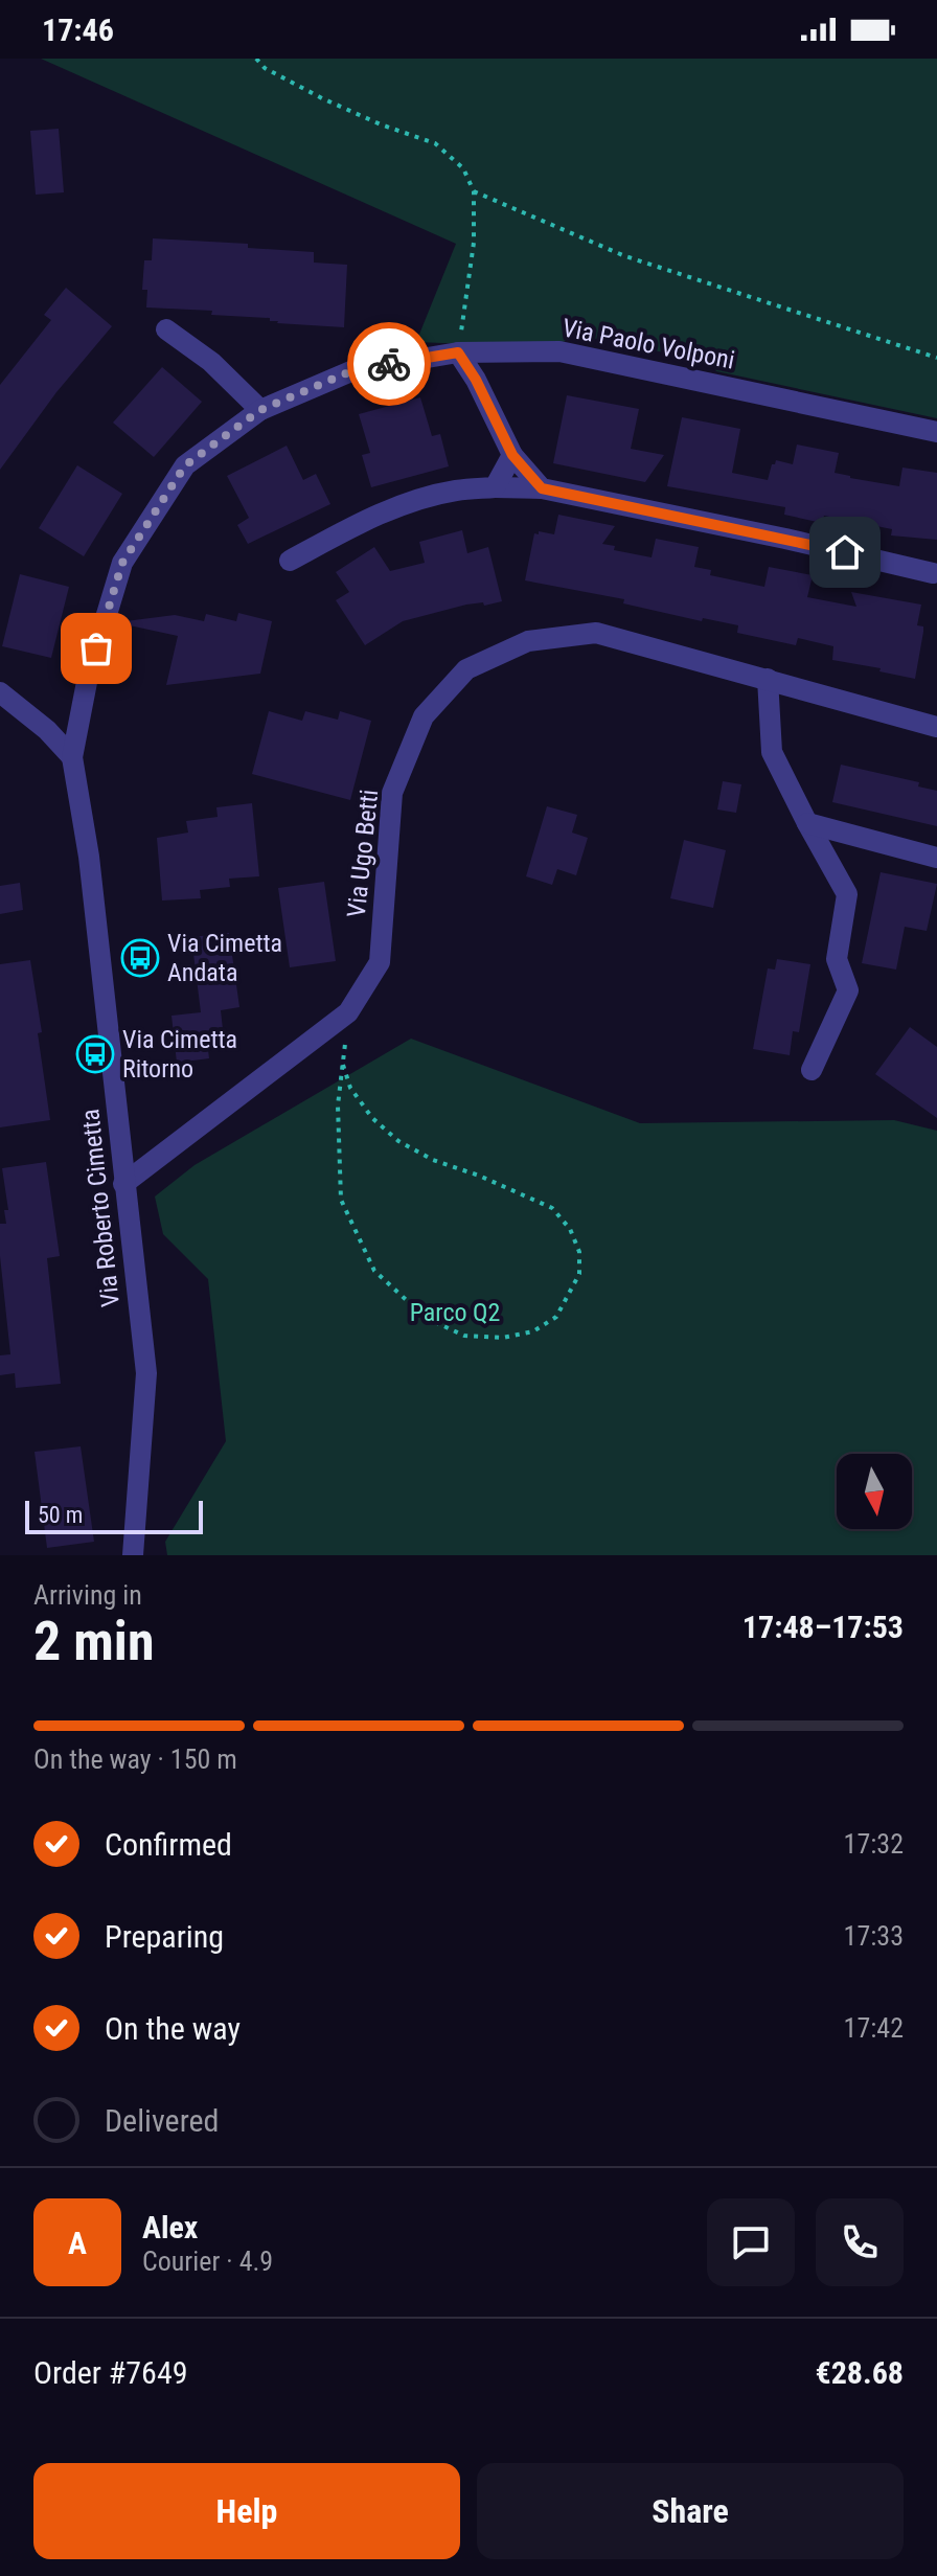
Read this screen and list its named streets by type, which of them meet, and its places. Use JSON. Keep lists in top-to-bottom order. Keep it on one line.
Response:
{"streets":{"street":["Via Paolo Volponi","Via Ugo Betti","Via Roberto Cimetta"]},"crossings":[["Via Paolo Volponi","Via Roberto Cimetta"],["Via Ugo Betti","Via Roberto Cimetta"]],"parks":["Parco Q2"],"places":{"bus stop":["Via Cimetta Andata","Via Cimetta Ritorno"]},"scale_bar":"50 m","north":"bottom","page":{"status":"17:46","scale":"50 m","heading":["2 min","Arriving in","17:48–17:53"],"panel":["Alex","Courier · 4.9","Order #7649","€28.68"],"bar":"On the way · 150 m","list":[["Confirmed","17:32"],["Preparing","17:33"],["On the way","17:42"],"Delivered"],"round":"A","buttons":["Help","Share"]}}
